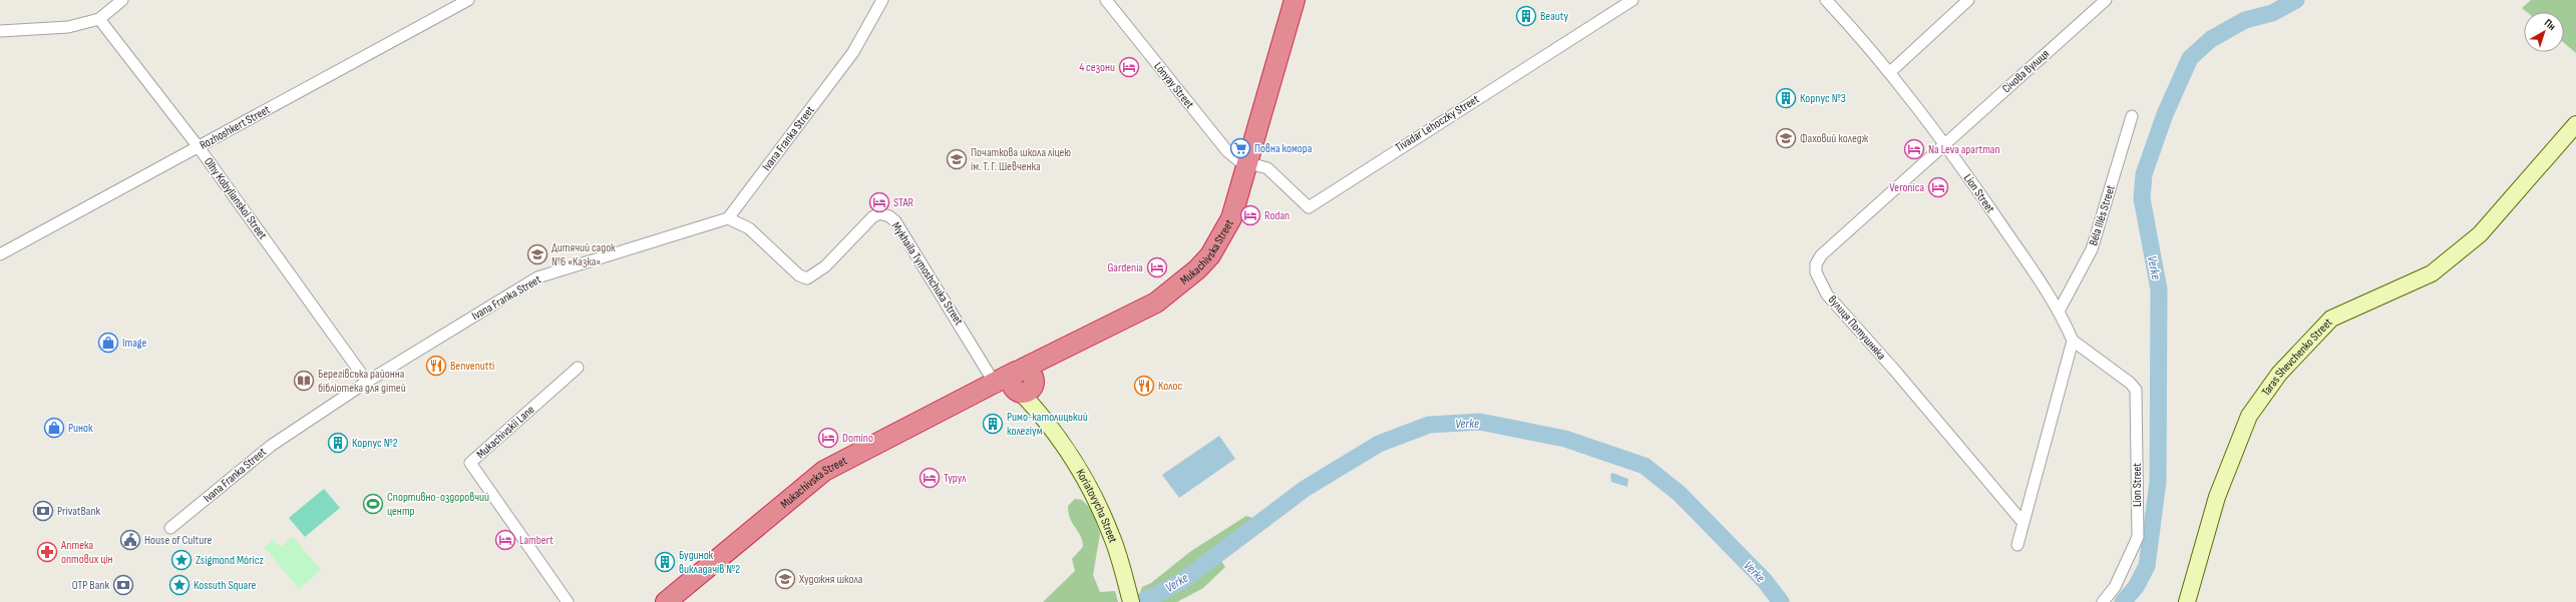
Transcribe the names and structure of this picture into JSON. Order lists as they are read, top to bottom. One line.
{"streets":{"highway":["Mukachivska Street"],"street":["Січова вулиця","Lónyay Street","Tivadar Lehoczky Street","Rozhoshkert Street","Ivana Franka Street","Lion Street","Olhy Kobylianskoi Street","Béla Illés Street","Mykhaila Tymoshchuka Street","вулиця Потушняка","Taras Shevchenko Street","Mukachivskii Lane","Koriatovycha Street"]},"crossings":[["Січова вулиця","Lion Street"],["Січова вулиця","вулиця Потушняка"],["Lónyay Street","Tivadar Lehoczky Street"],["Lónyay Street","Mukachivska Street"],["Tivadar Lehoczky Street","Mukachivska Street"],["Rozhoshkert Street","Olhy Kobylianskoi Street"],["Ivana Franka Street","Olhy Kobylianskoi Street"],["Ivana Franka Street","Mykhaila Tymoshchuka Street"],["Lion Street","Béla Illés Street"],["Lion Street","вулиця Потушняка"],["Mukachivska Street","Mykhaila Tymoshchuka Street"],["Mukachivska Street","Koriatovycha Street"],["Mykhaila Tymoshchuka Street","Koriatovycha Street"]],"water":["Verke"],"places":{"building":["Beauty","Корпус №3","Римо-католицький колегіум","Корпус №2","Будинок викладачів №2"],"hotel":["4 сезони","Na Leva apartman","Veronica","STAR","Rodan","Gardenia","Domino","Турул","Lambert"],"school or university":["Фаховий коледж","Початкова школа ліцею ім. Т. Г. Шевченка","Дитячий садок №6 «Казка»","Художня школа"],"supermarket":["Повна комора"],"shop":["Image","Ринок"],"restaurant":["Benvenutti","Колос"],"library":["Берегівська районна бібліотека для дітей"],"sports":["Спортивно-оздоровчий центр"],"bank":["PrivatBank","OTP Bank"],"public building":["House of Culture"],"pharmacy":["Аптека оптових цін"],"place":["Zsigmond Móricz","Kossuth Square"]},"north":"top right"}
